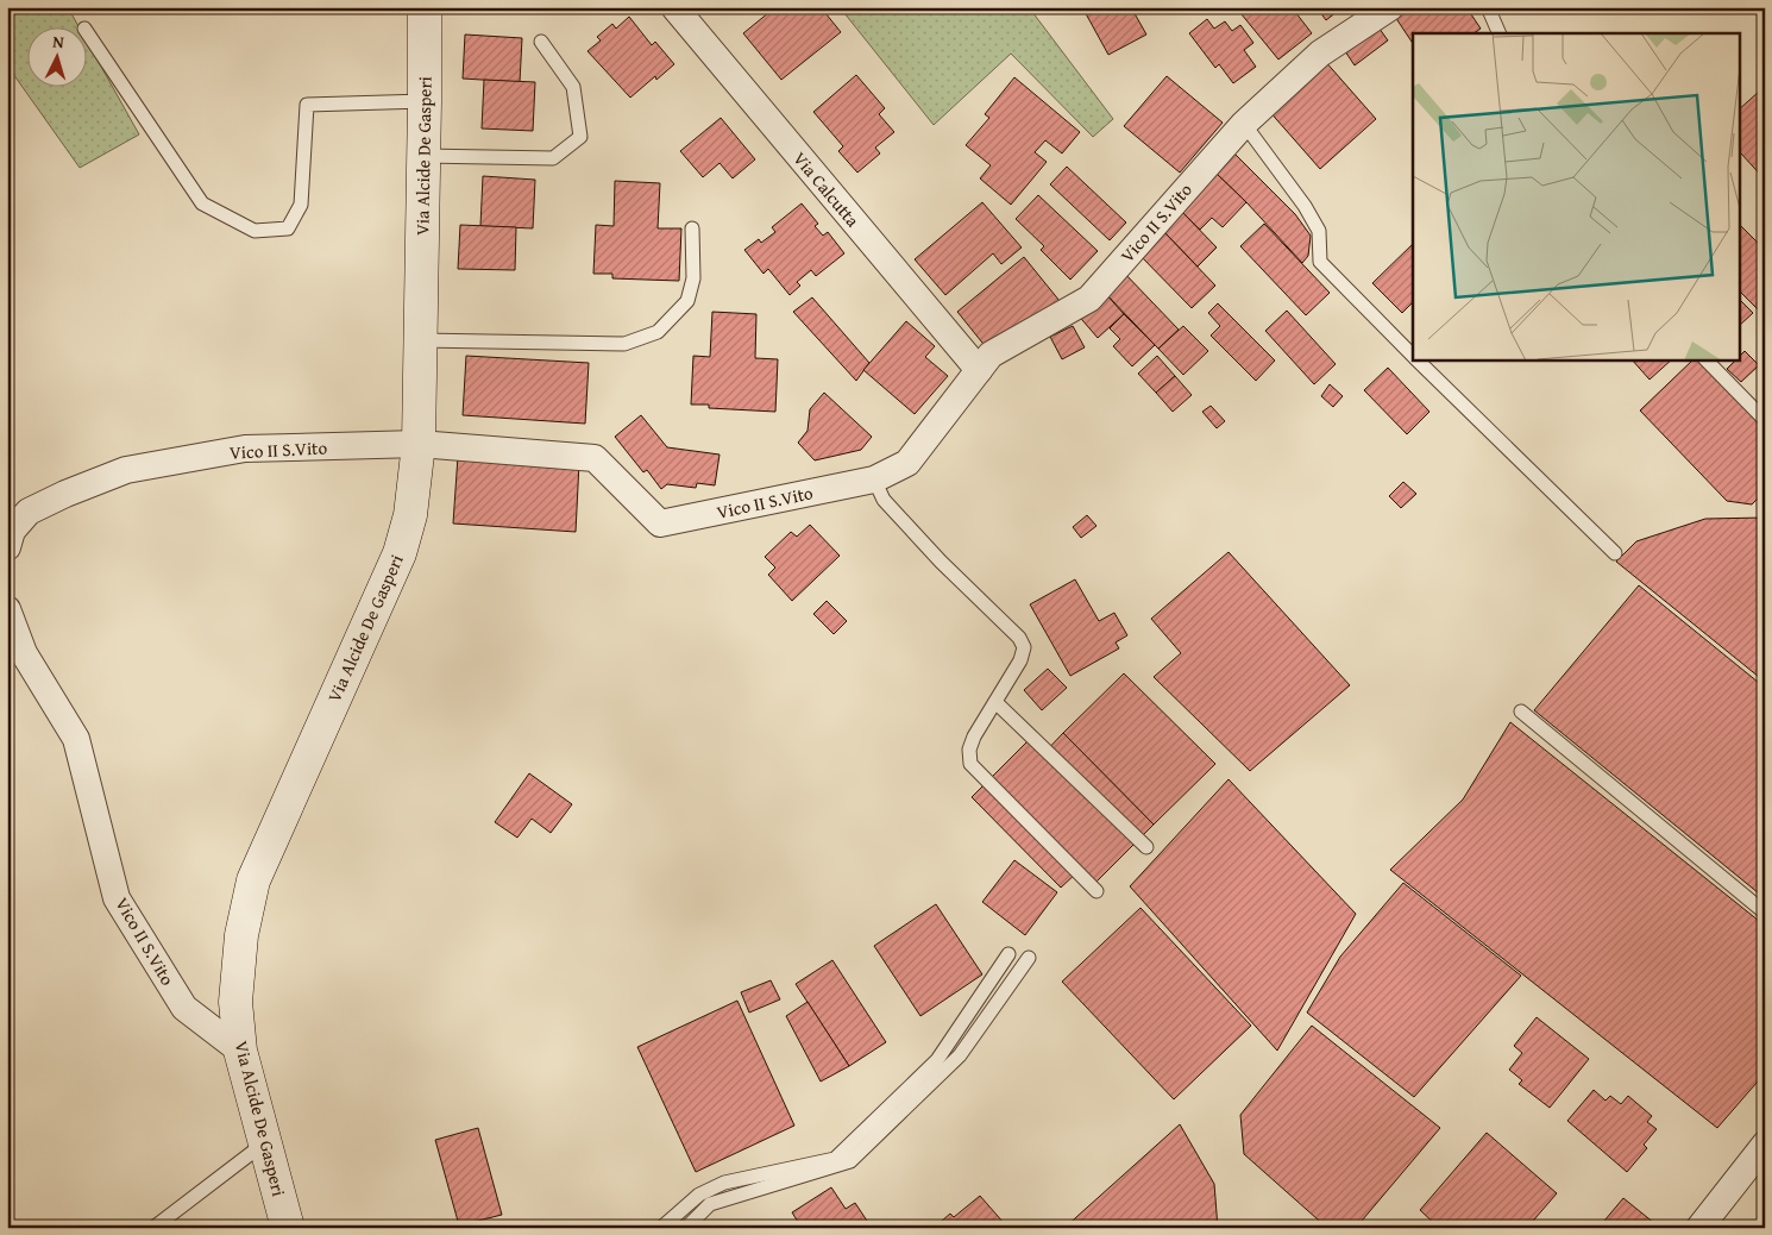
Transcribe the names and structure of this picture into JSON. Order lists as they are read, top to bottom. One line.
{"streets":{"street":["Via Alcide De Gasperi","Via Calcutta","Vico II S.Vito"]},"crossings":[["Via Alcide De Gasperi","Vico II S.Vito"],["Via Calcutta","Vico II S.Vito"]],"north":"top"}
